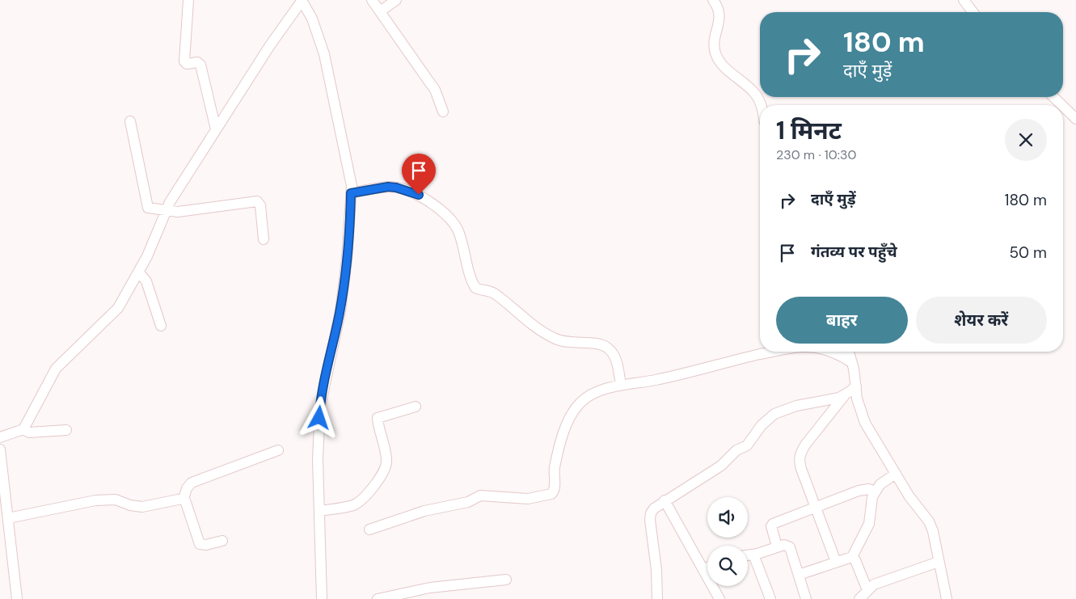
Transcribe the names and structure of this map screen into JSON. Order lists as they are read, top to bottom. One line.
{"page":{"turn":["180 m","दाएँ मुड़ें"],"heading":["1 मिनट","230 m · 10:30"],"list":[{"name":"दाएँ मुड़ें","value":"180 m"},{"name":"गंतव्य पर पहुँचे","value":"50 m"}],"buttons":["बाहर","शेयर करें"]}}
